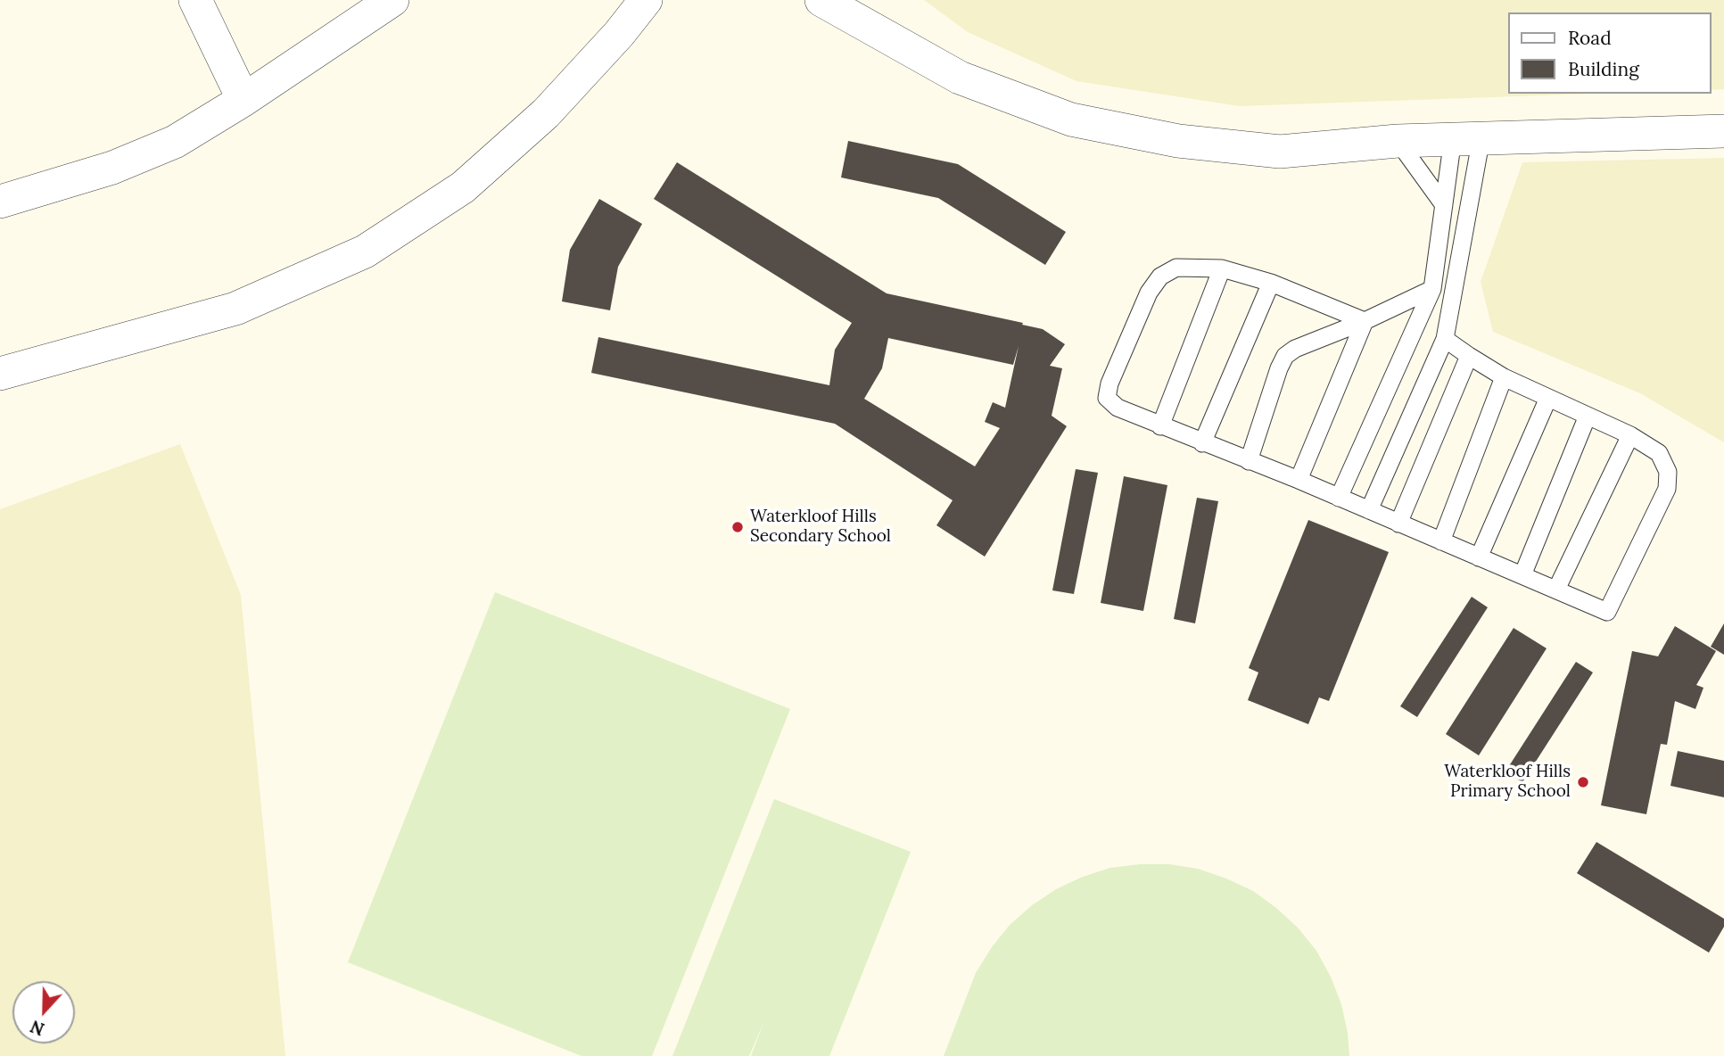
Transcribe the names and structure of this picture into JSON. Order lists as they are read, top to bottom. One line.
{"places":["Waterkloof Hills Secondary School","Waterkloof Hills Primary School"],"legend":["Road","Building"],"north":"bottom"}
